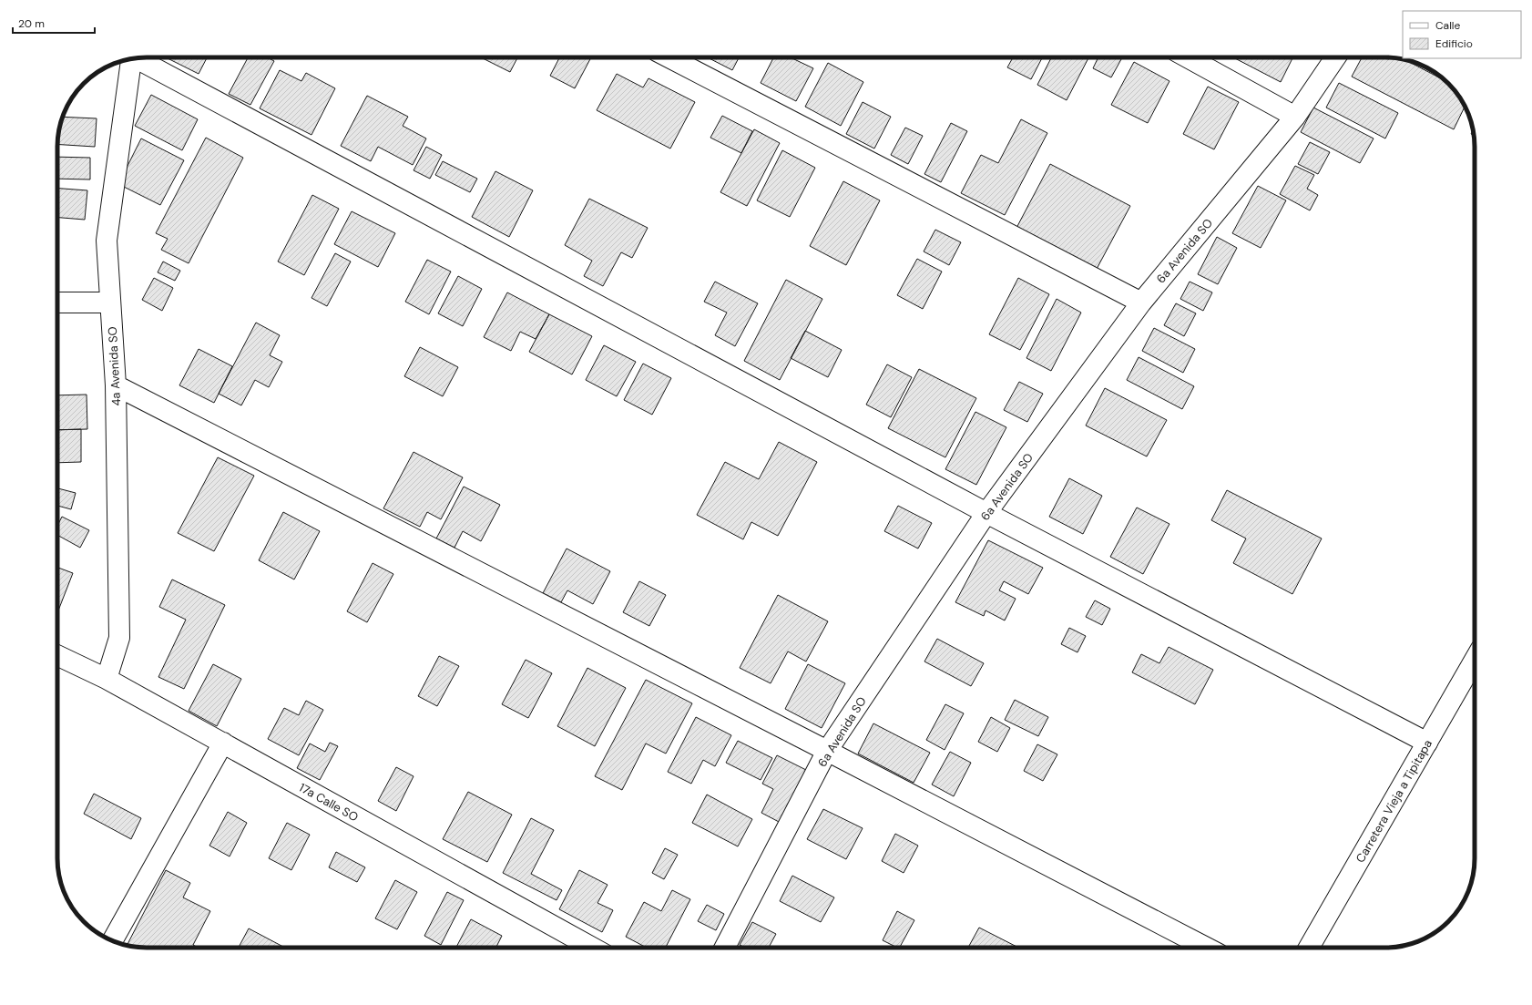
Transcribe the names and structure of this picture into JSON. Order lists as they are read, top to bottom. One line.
{"streets":{"street":["6a Avenida SO","4a Avenida SO","Carretera Vieja a Tipitapa","17a Calle SO"]},"crossings":[["4a Avenida SO","17a Calle SO"]],"legend":["Calle","Edificio"],"scale_bar":"20 m"}
